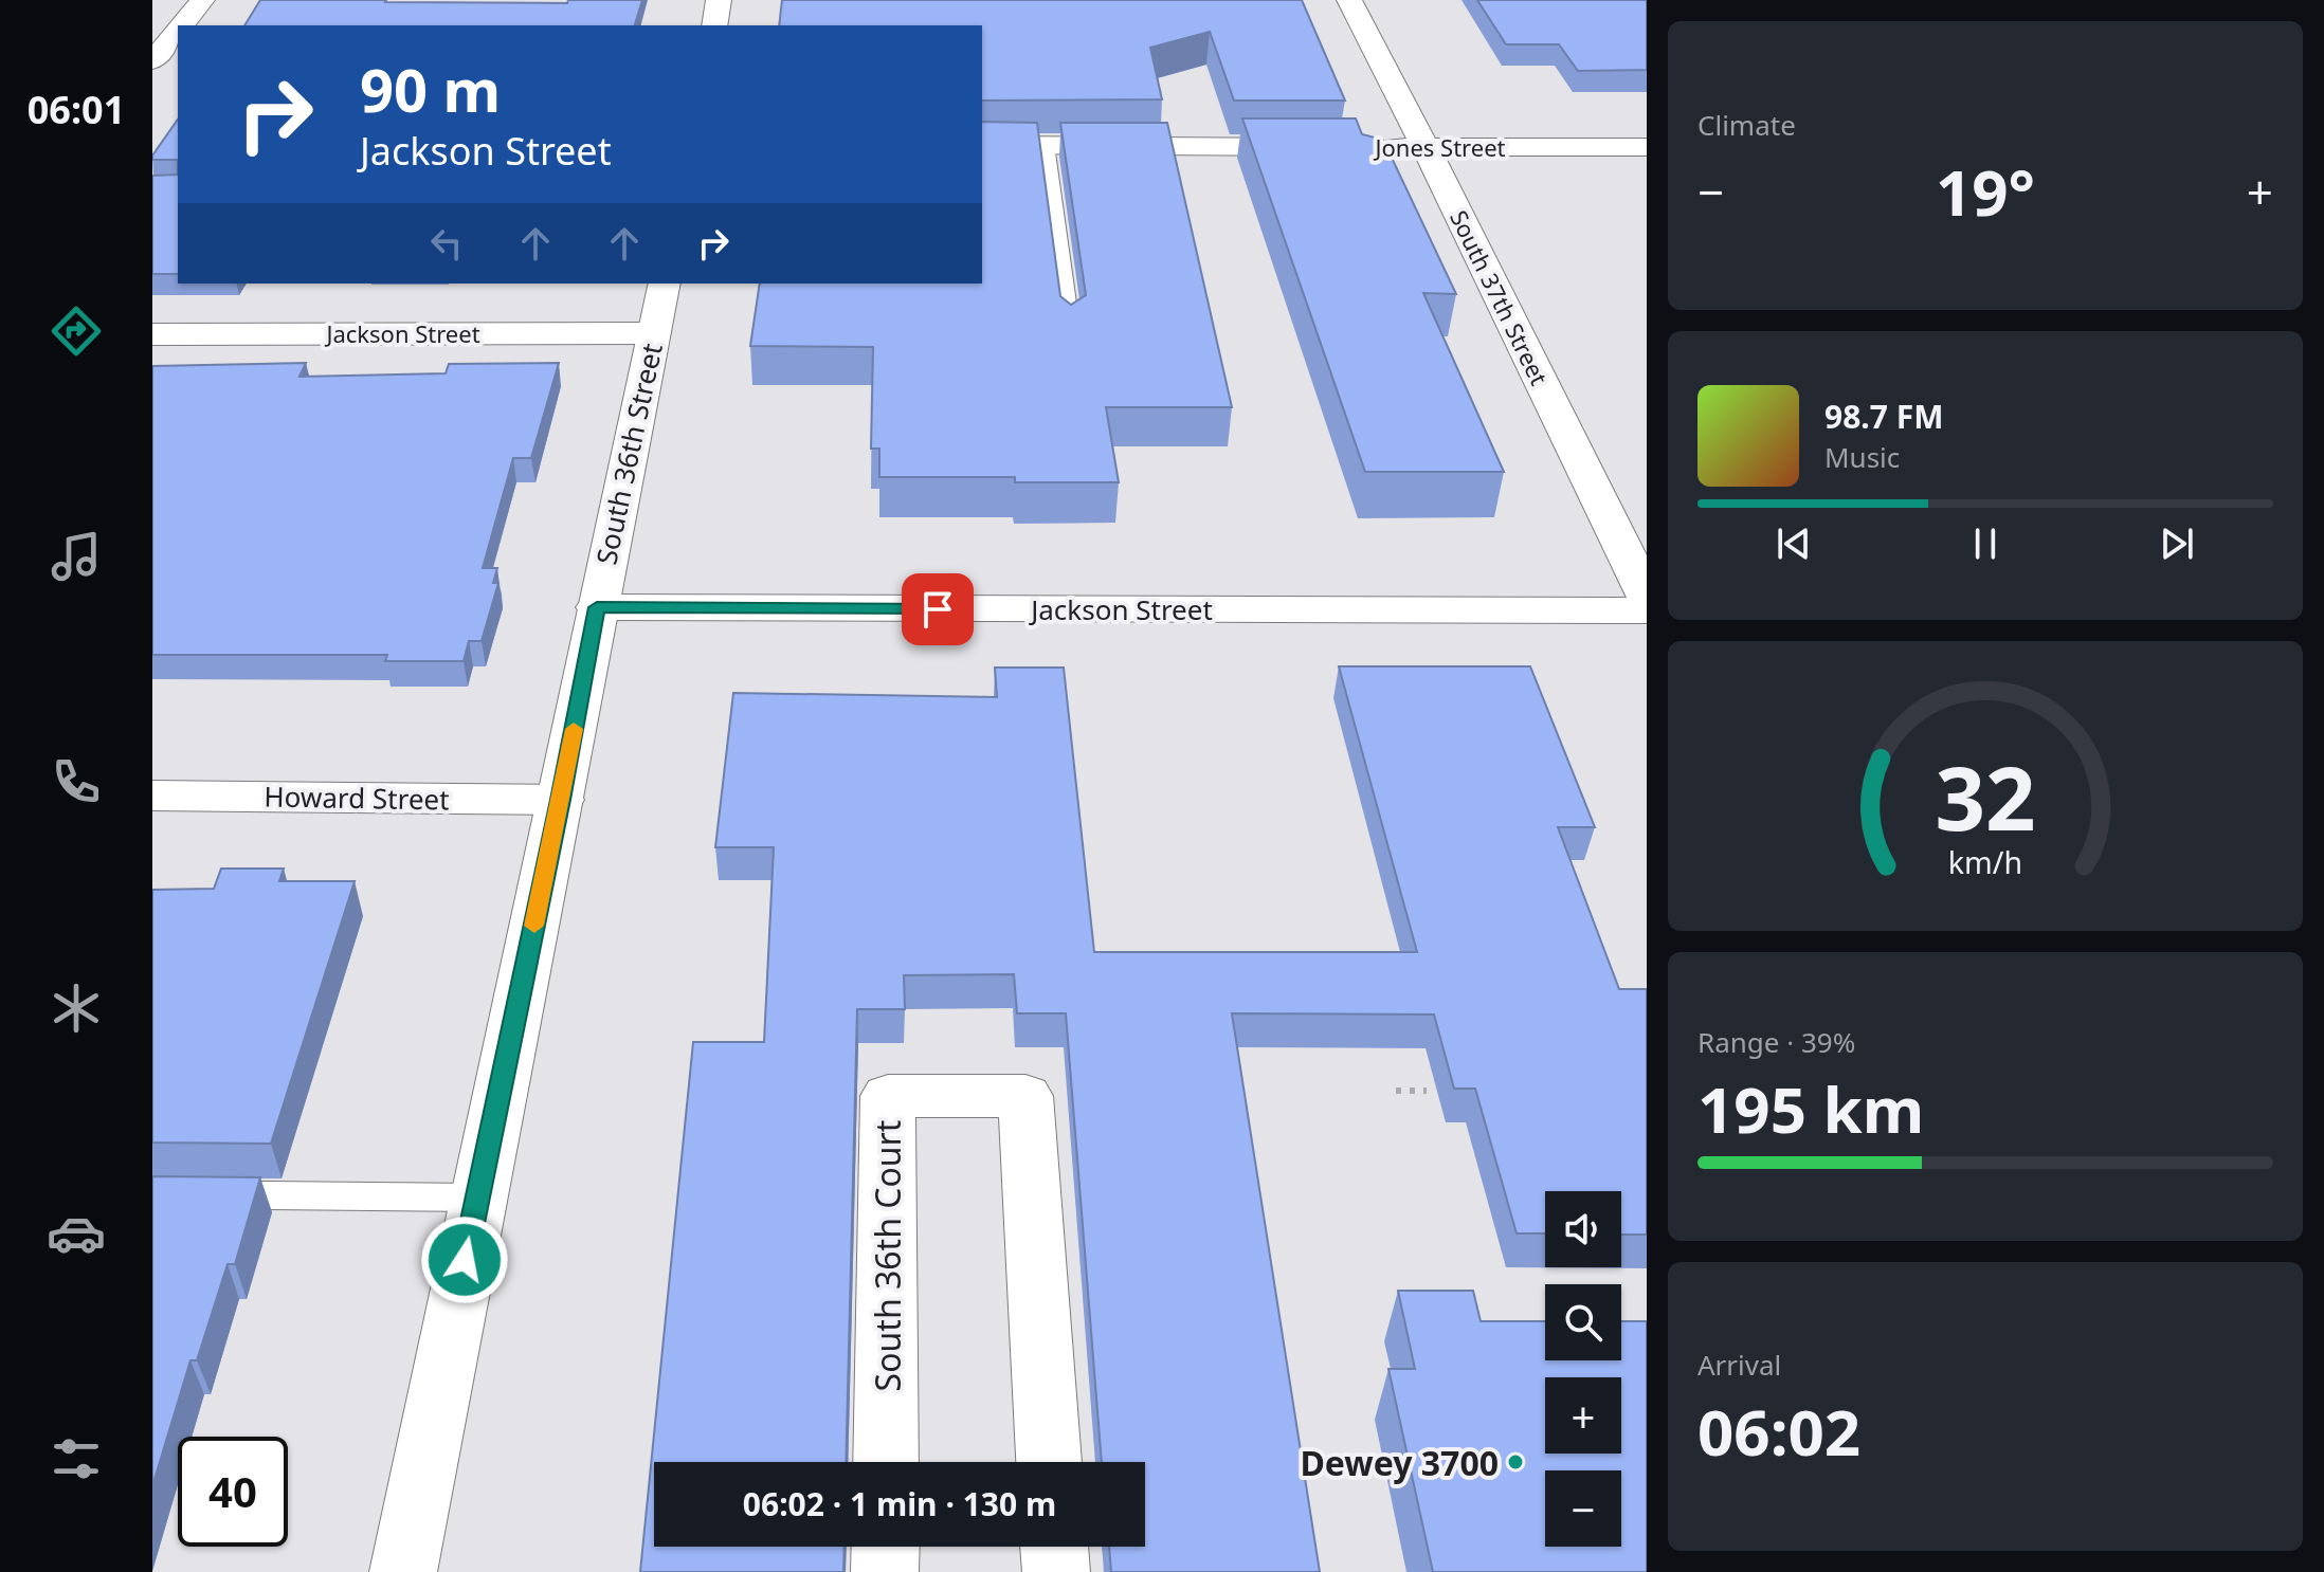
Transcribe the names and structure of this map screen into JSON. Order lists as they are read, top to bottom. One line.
{"streets":{"street":["Jones Street","South 37th Street","Jackson Street","South 36th Street","Howard Street","South 36th Court"]},"crossings":[["Jones Street","South 37th Street"],["Jackson Street","South 36th Street"],["South 36th Street","Howard Street"]],"places":["Dewey 3700"],"page":{"tabs":"06:01","tile":["Climate",["Range · 39%","195 km"],["Arrival","06:02"]],"turn":["90 m","Jackson Street"],"heat":["−","19°","+"],"song":["98.7 FM","Music"],"map_buttons":["+","−"],"limit":"40","trip":"06:02 · 1 min · 130 m","gauge":["32","km/h"]}}
